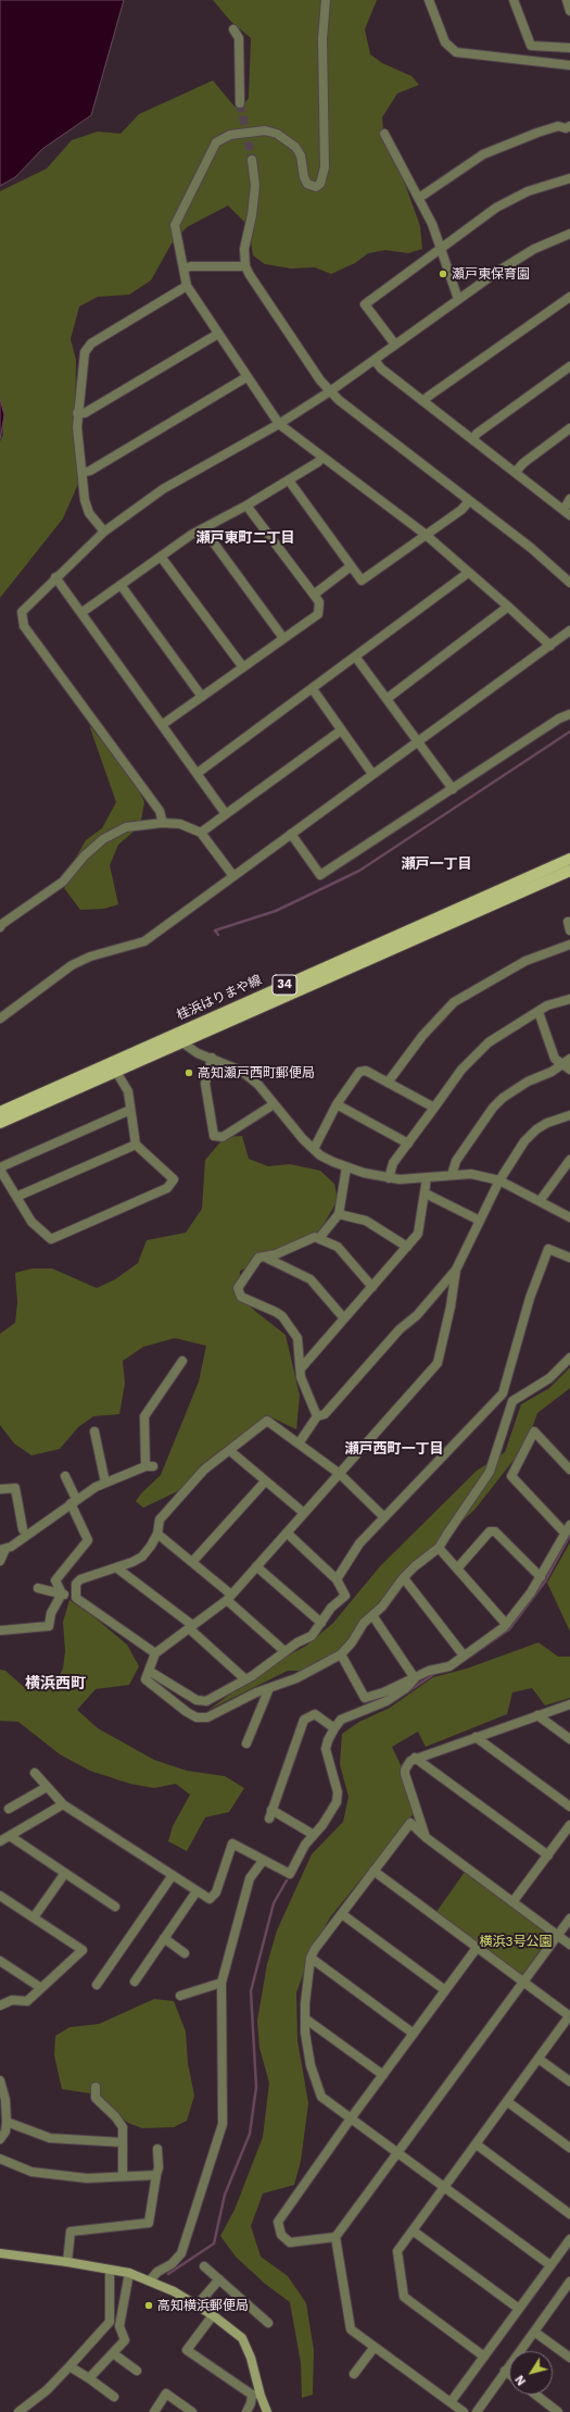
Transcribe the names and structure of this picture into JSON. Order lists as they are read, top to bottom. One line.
{"streets":{"main road":["34","桂浜はりまや線"]},"districts":["瀬戸東町二丁目","瀬戸一丁目","瀬戸西町一丁目","横浜西町"],"parks":["横浜3号公園"],"places":["瀬戸東保育園","高知瀬戸西町郵便局","高知横浜郵便局"],"north":"bottom left"}
